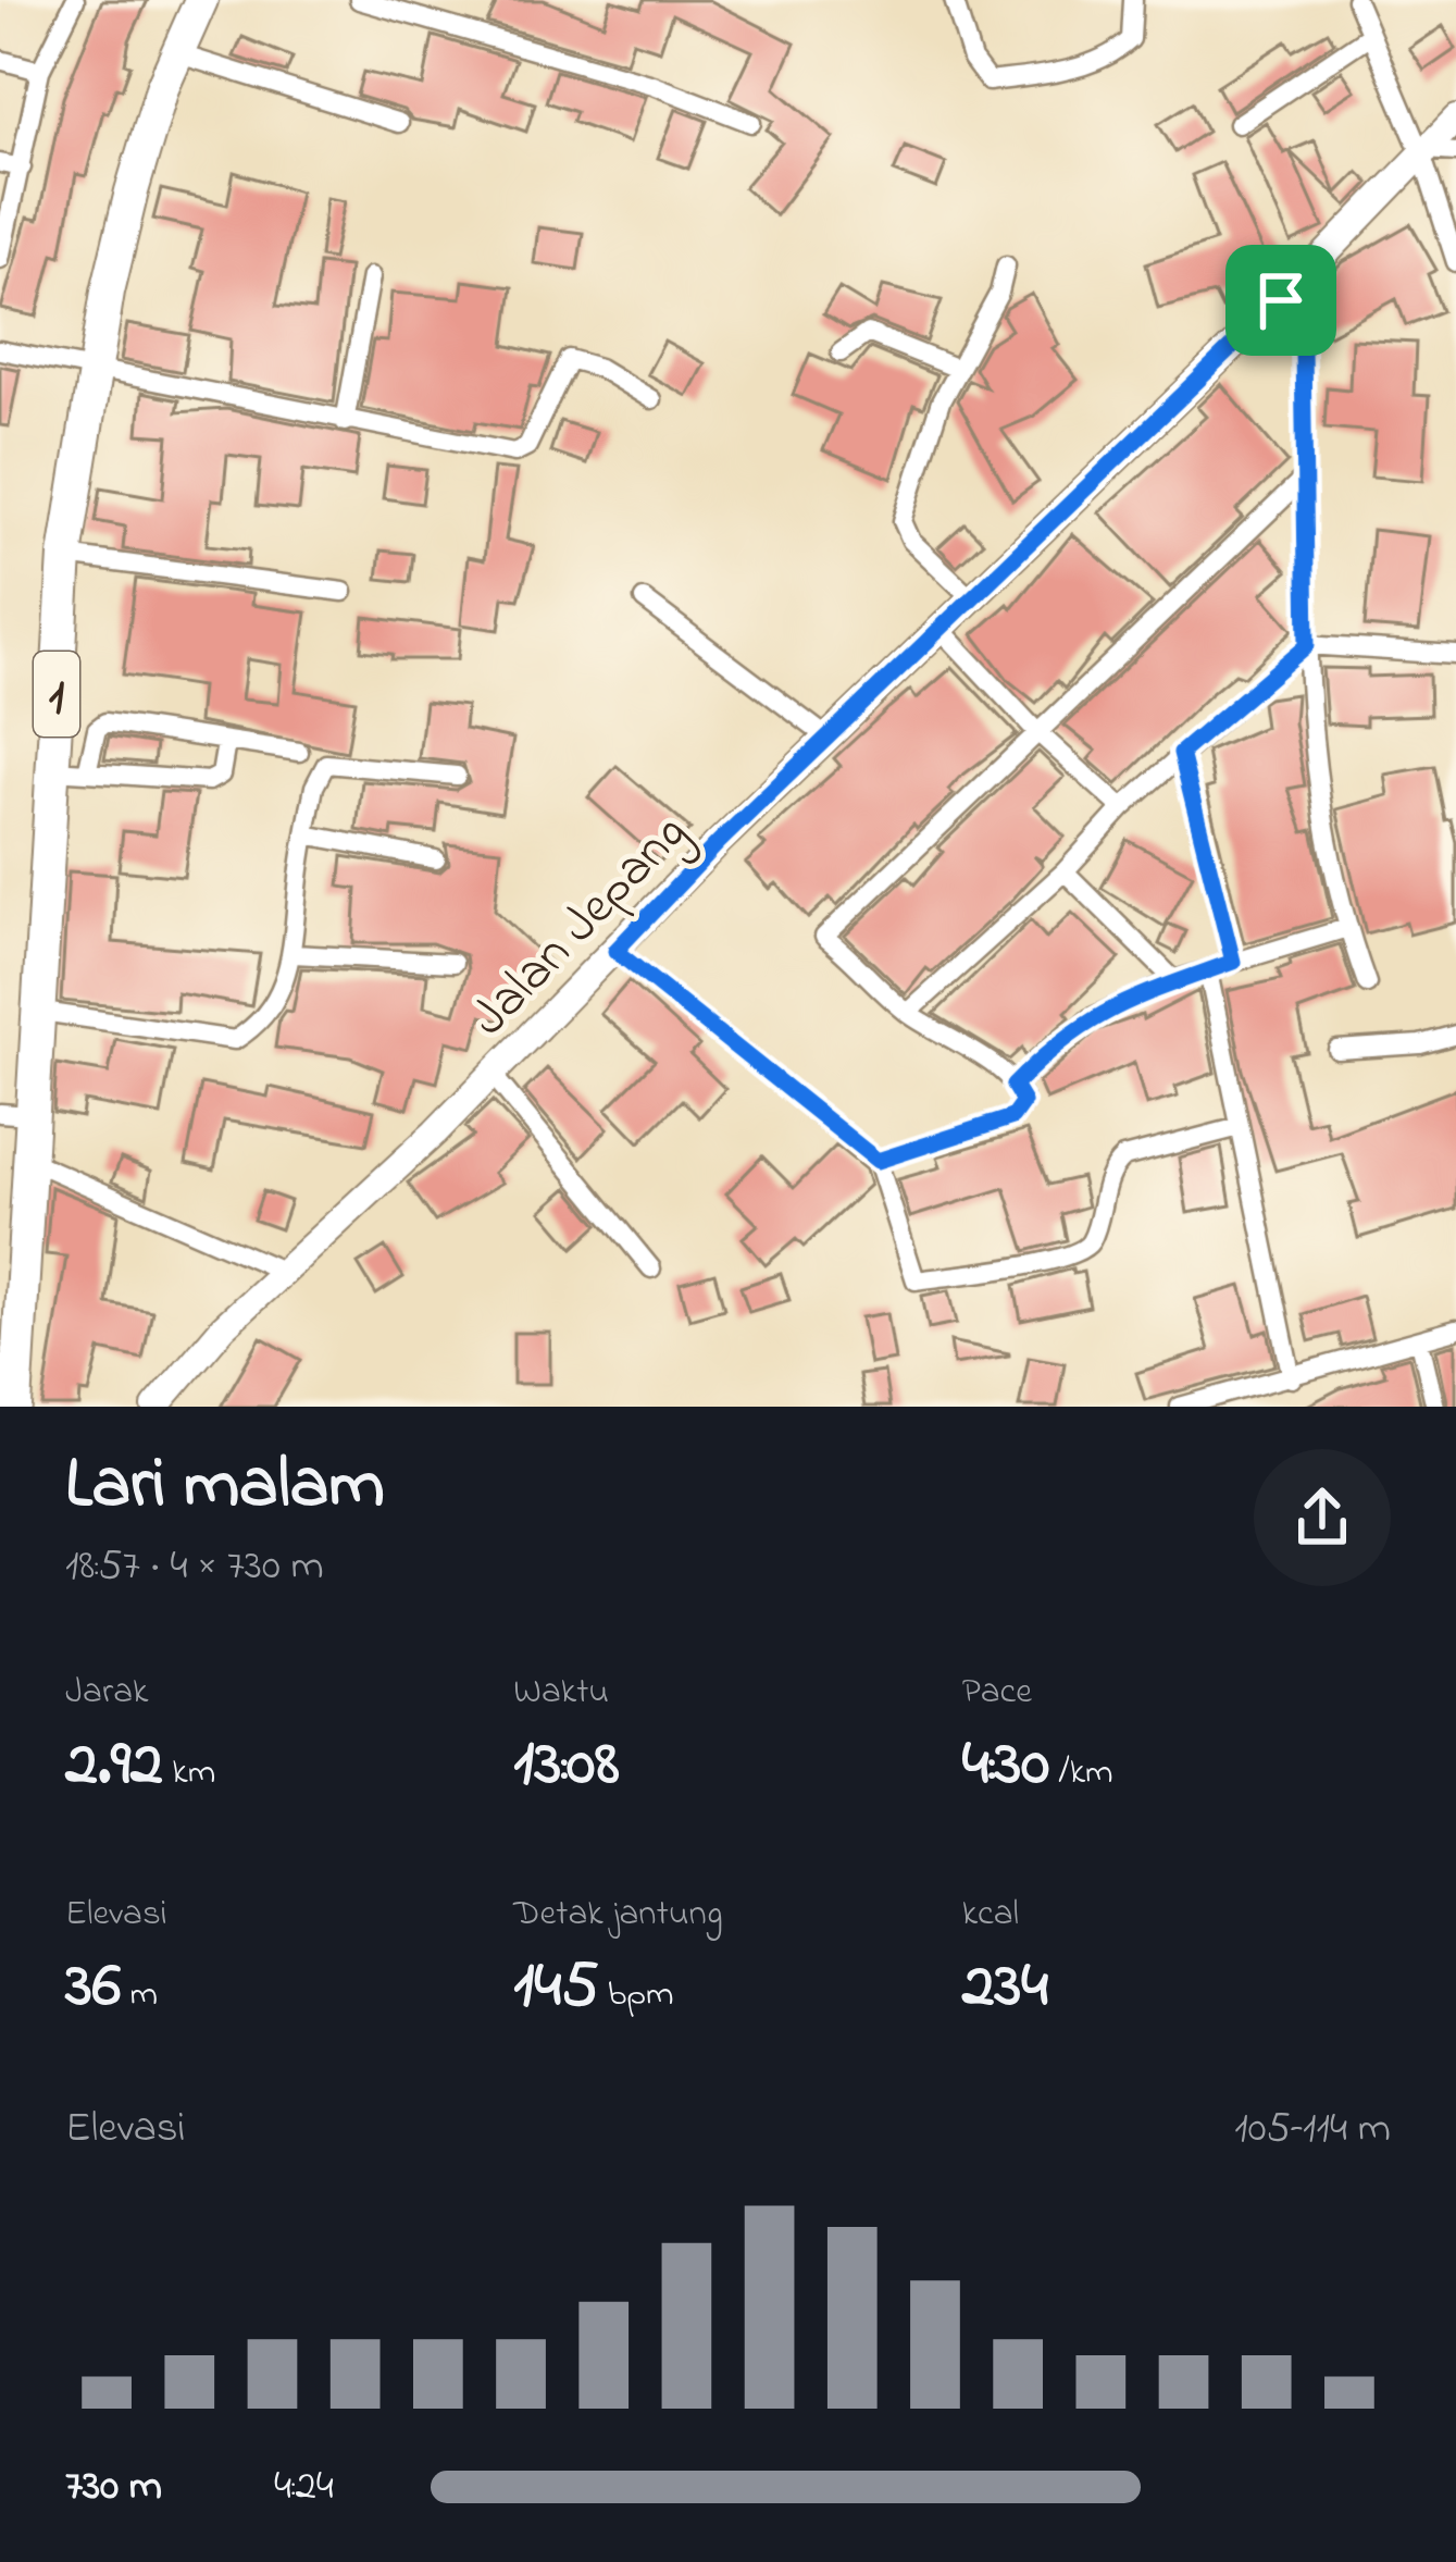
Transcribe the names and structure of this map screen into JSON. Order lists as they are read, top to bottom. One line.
{"streets":{"highway":["1"],"street":["Jalan Jepang"]},"page":{"heading":["Lari malam","18:57 · 4 × 730 m"],"stats":[["Jarak","2.92 km"],["Waktu","13:08"],["Pace","4:30 /km"],["Elevasi","36 m"],["Detak jantung","145 bpm"],["kcal","234"]],"chart":["Elevasi","105–114 m"],"list":[{"name":"730 m","note":"4:24"}]}}
